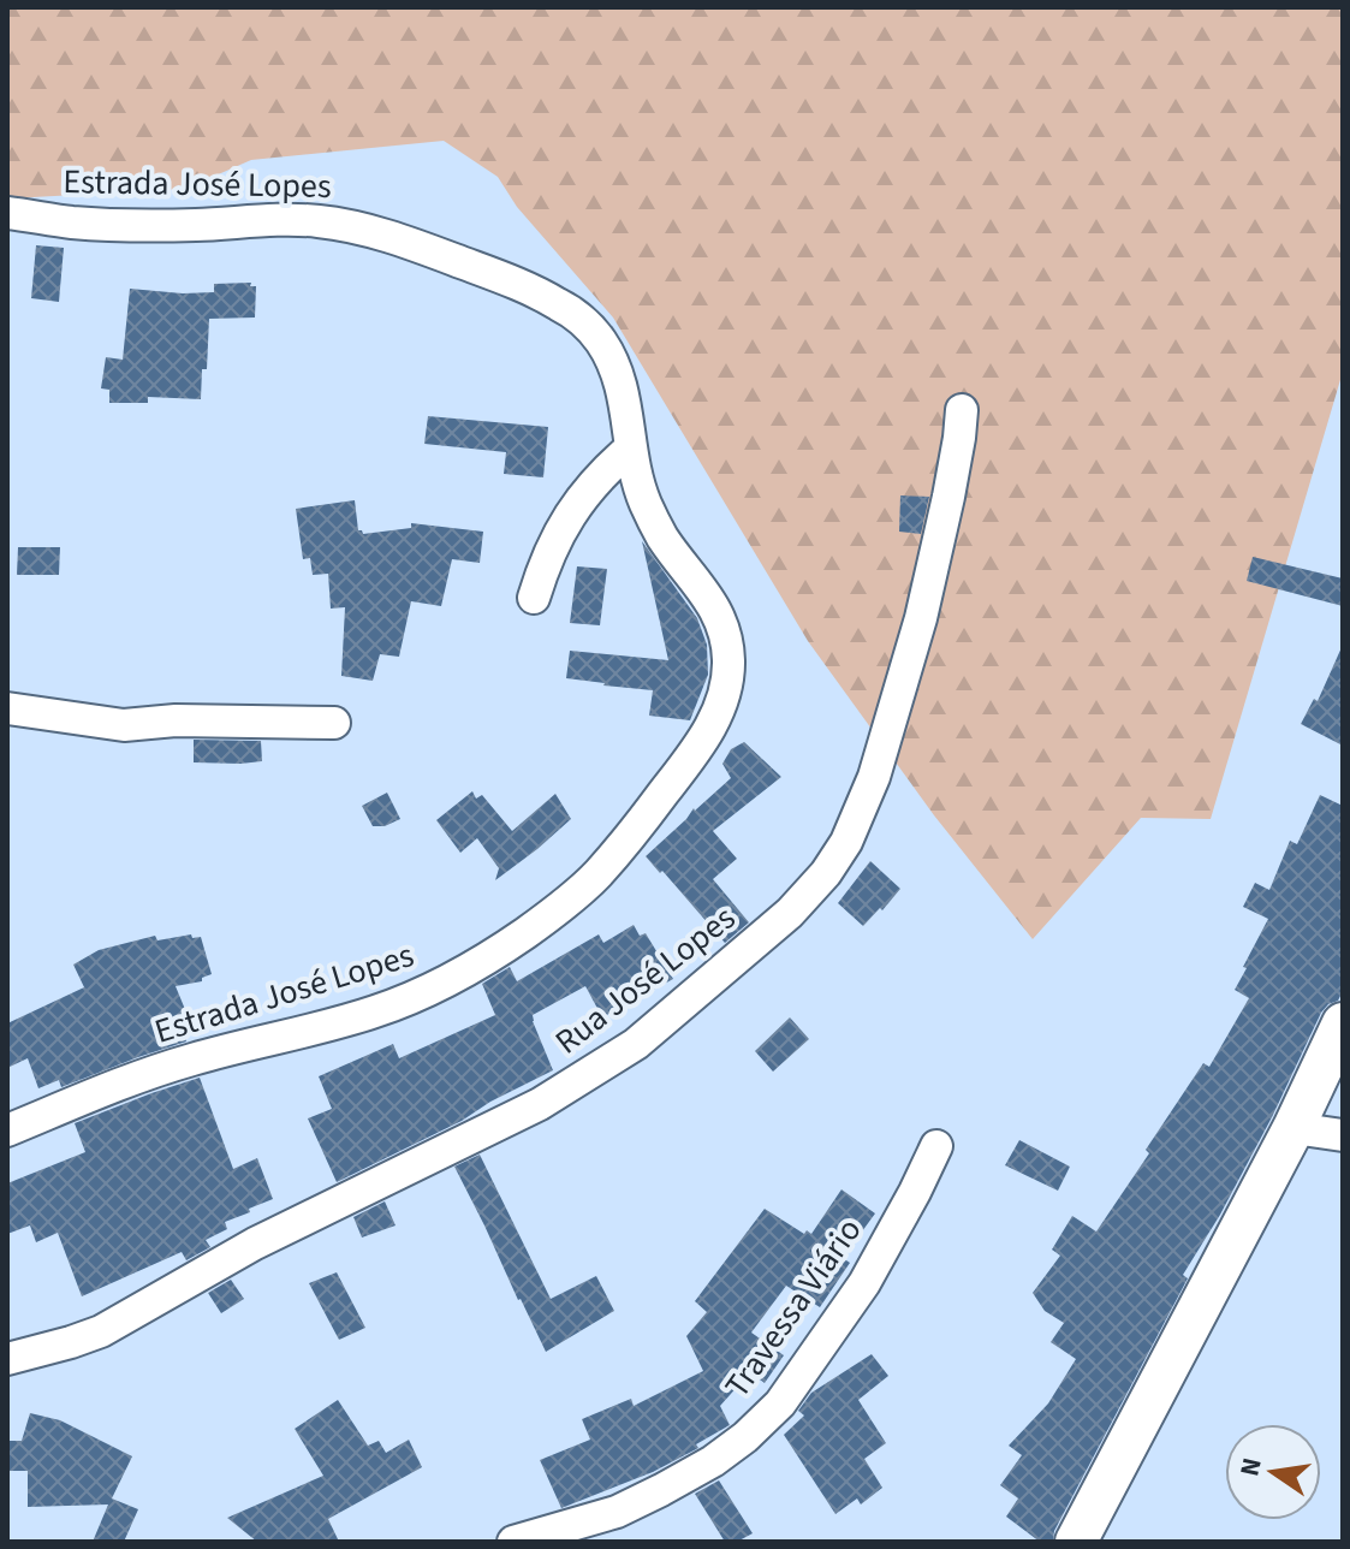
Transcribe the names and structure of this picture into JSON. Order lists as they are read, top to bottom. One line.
{"streets":{"street":["Estrada José Lopes","Rua José Lopes","Travessa Viário"]},"north":"left"}
